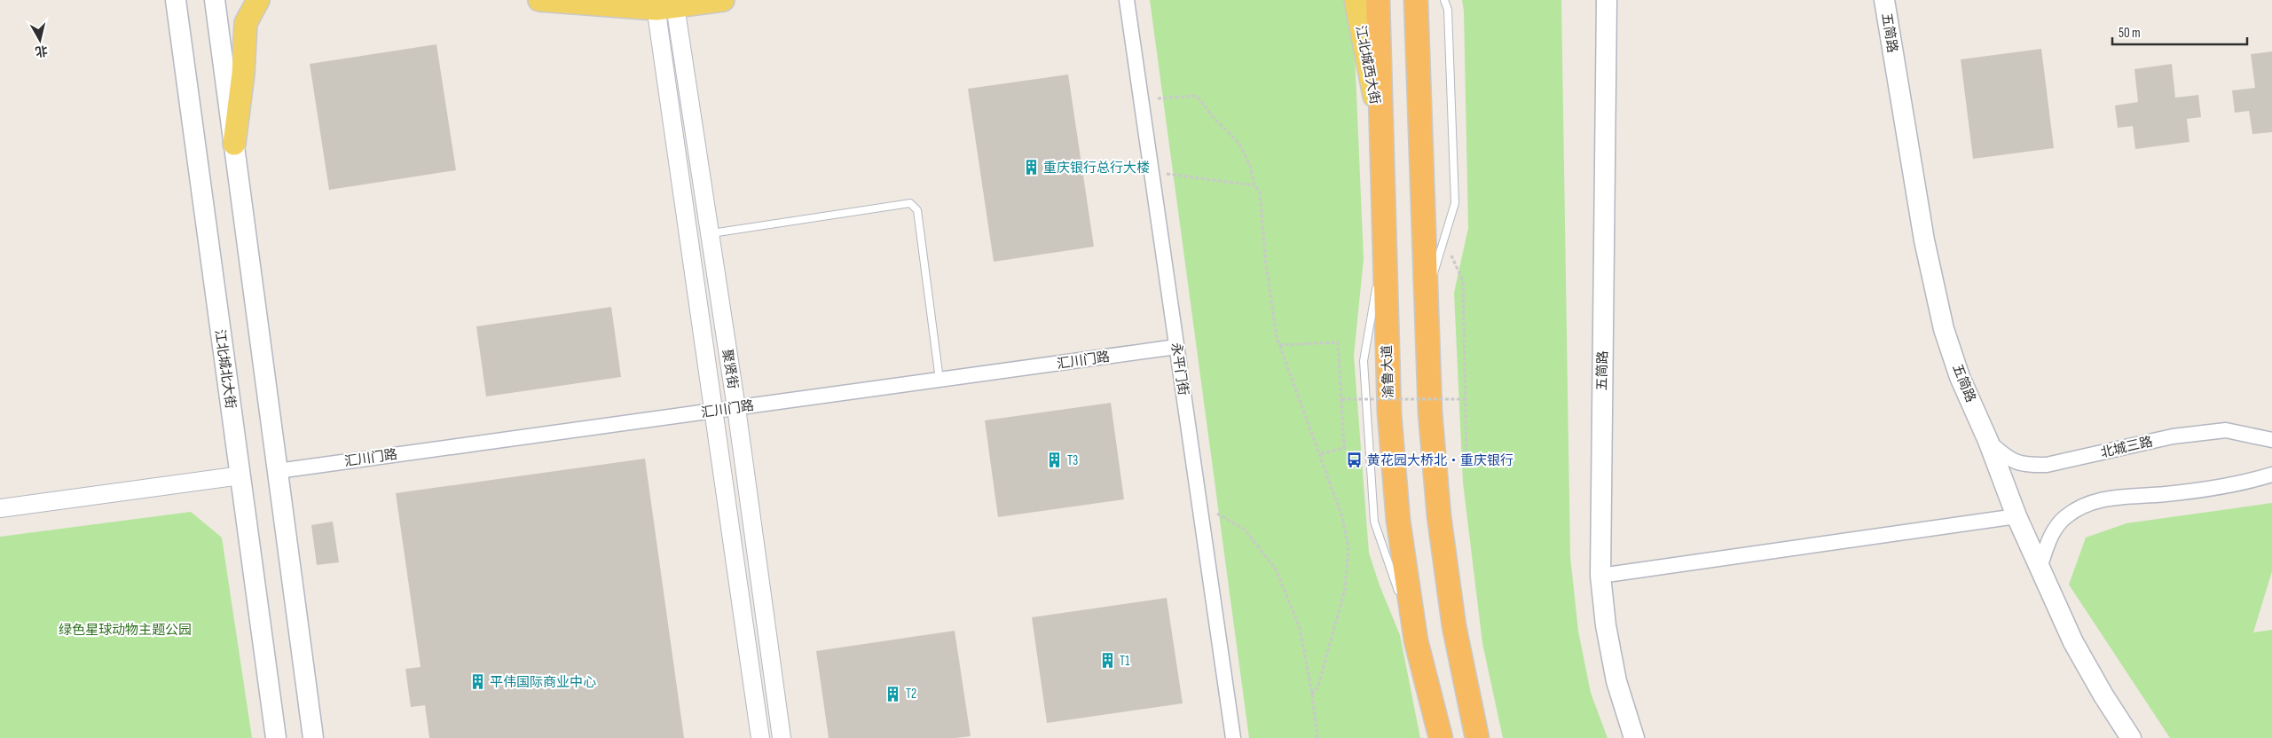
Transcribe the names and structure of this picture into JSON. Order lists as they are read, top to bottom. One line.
{"streets":{"highway":["渝鲁大道"],"main road":["五简路","江北城西大街","江北城北大街"],"street":["汇川门路","聚贤街","永平门街","北城三路"]},"crossings":[["五简路","北城三路"],["江北城西大街","渝鲁大道"],["汇川门路","聚贤街"],["汇川门路","永平门街"]],"parks":["绿色星球动物主题公园"],"places":{"building":["重庆银行总行大楼","T3","T1","平伟国际商业中心","T2"],"bus stop":["黄花园大桥北‧重庆银行"]},"scale_bar":"50 m","north":"bottom"}
